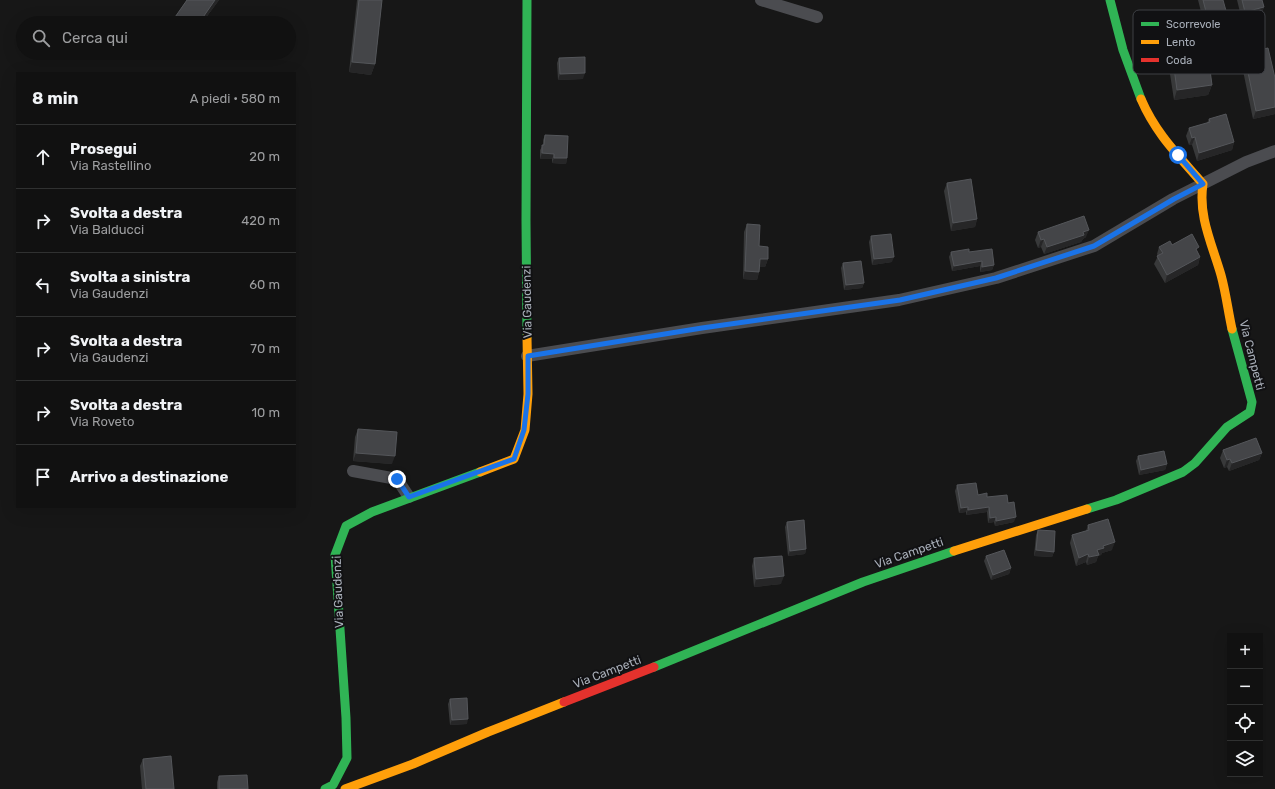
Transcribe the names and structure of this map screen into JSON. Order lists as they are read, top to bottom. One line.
{"streets":{"street":["Via Gaudenzi","Via Campetti"]},"legend":["Scorrevole","Lento","Coda"],"page":{"search":"Cerca qui","heading":["8 min","A piedi · 580 m"],"list":[["Prosegui","Via Rastellino","20 m"],["Svolta a destra","Via Balducci","420 m"],["Svolta a sinistra","Via Gaudenzi","60 m"],["Svolta a destra","Via Gaudenzi","70 m"],["Svolta a destra","Via Roveto","10 m"],"Arrivo a destinazione"],"map_buttons":["+","−"]}}
